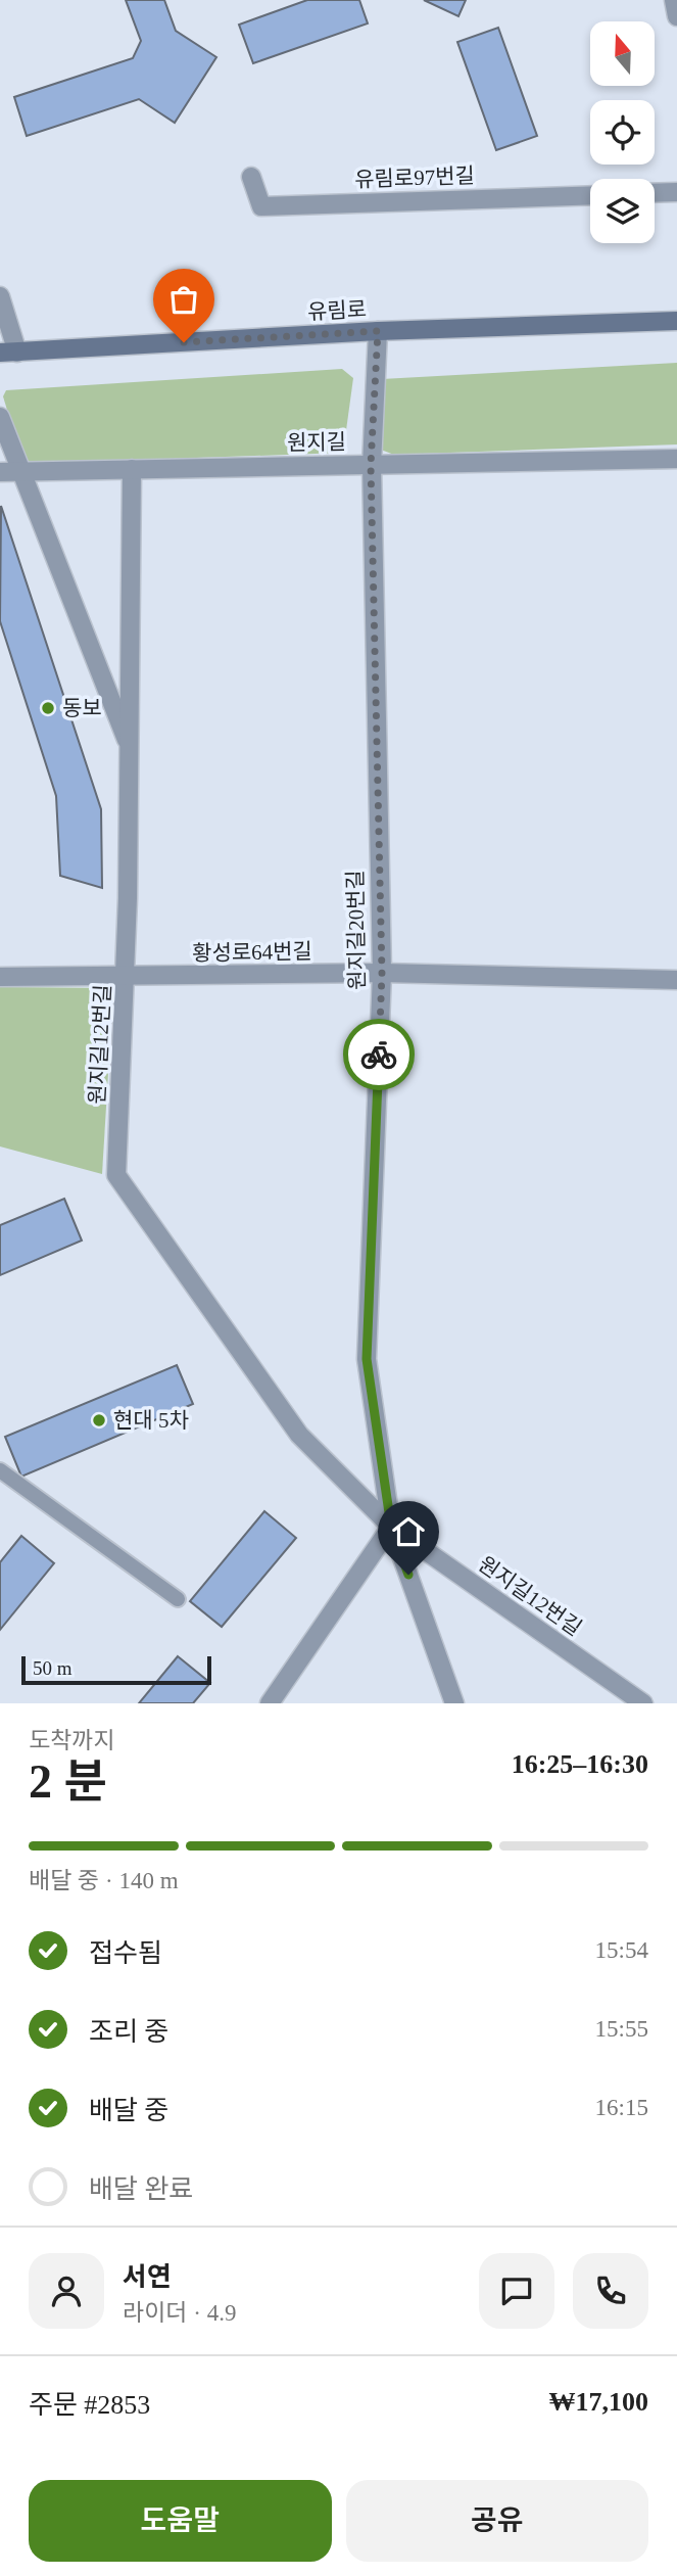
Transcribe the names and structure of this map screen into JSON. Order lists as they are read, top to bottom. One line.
{"streets":{"street":["유림로97번길","유림로","원지길","원지길20번길","황성로64번길","원지길12번길"]},"crossings":[["유림로","원지길20번길"],["원지길","원지길20번길"],["원지길","원지길12번길"],["원지길20번길","황성로64번길"],["원지길20번길","원지길12번길"],["황성로64번길","원지길12번길"]],"places":["동보","현대 5차"],"scale_bar":"50 m","north":"top","page":{"scale":"50 m","heading":["2 분","도착까지","16:25–16:30"],"panel":["서연","라이더 · 4.9","주문 #2853","₩17,100"],"bar":"배달 중 · 140 m","list":[["접수됨","15:54"],["조리 중","15:55"],["배달 중","16:15"],"배달 완료"],"buttons":["도움말","공유"]}}
